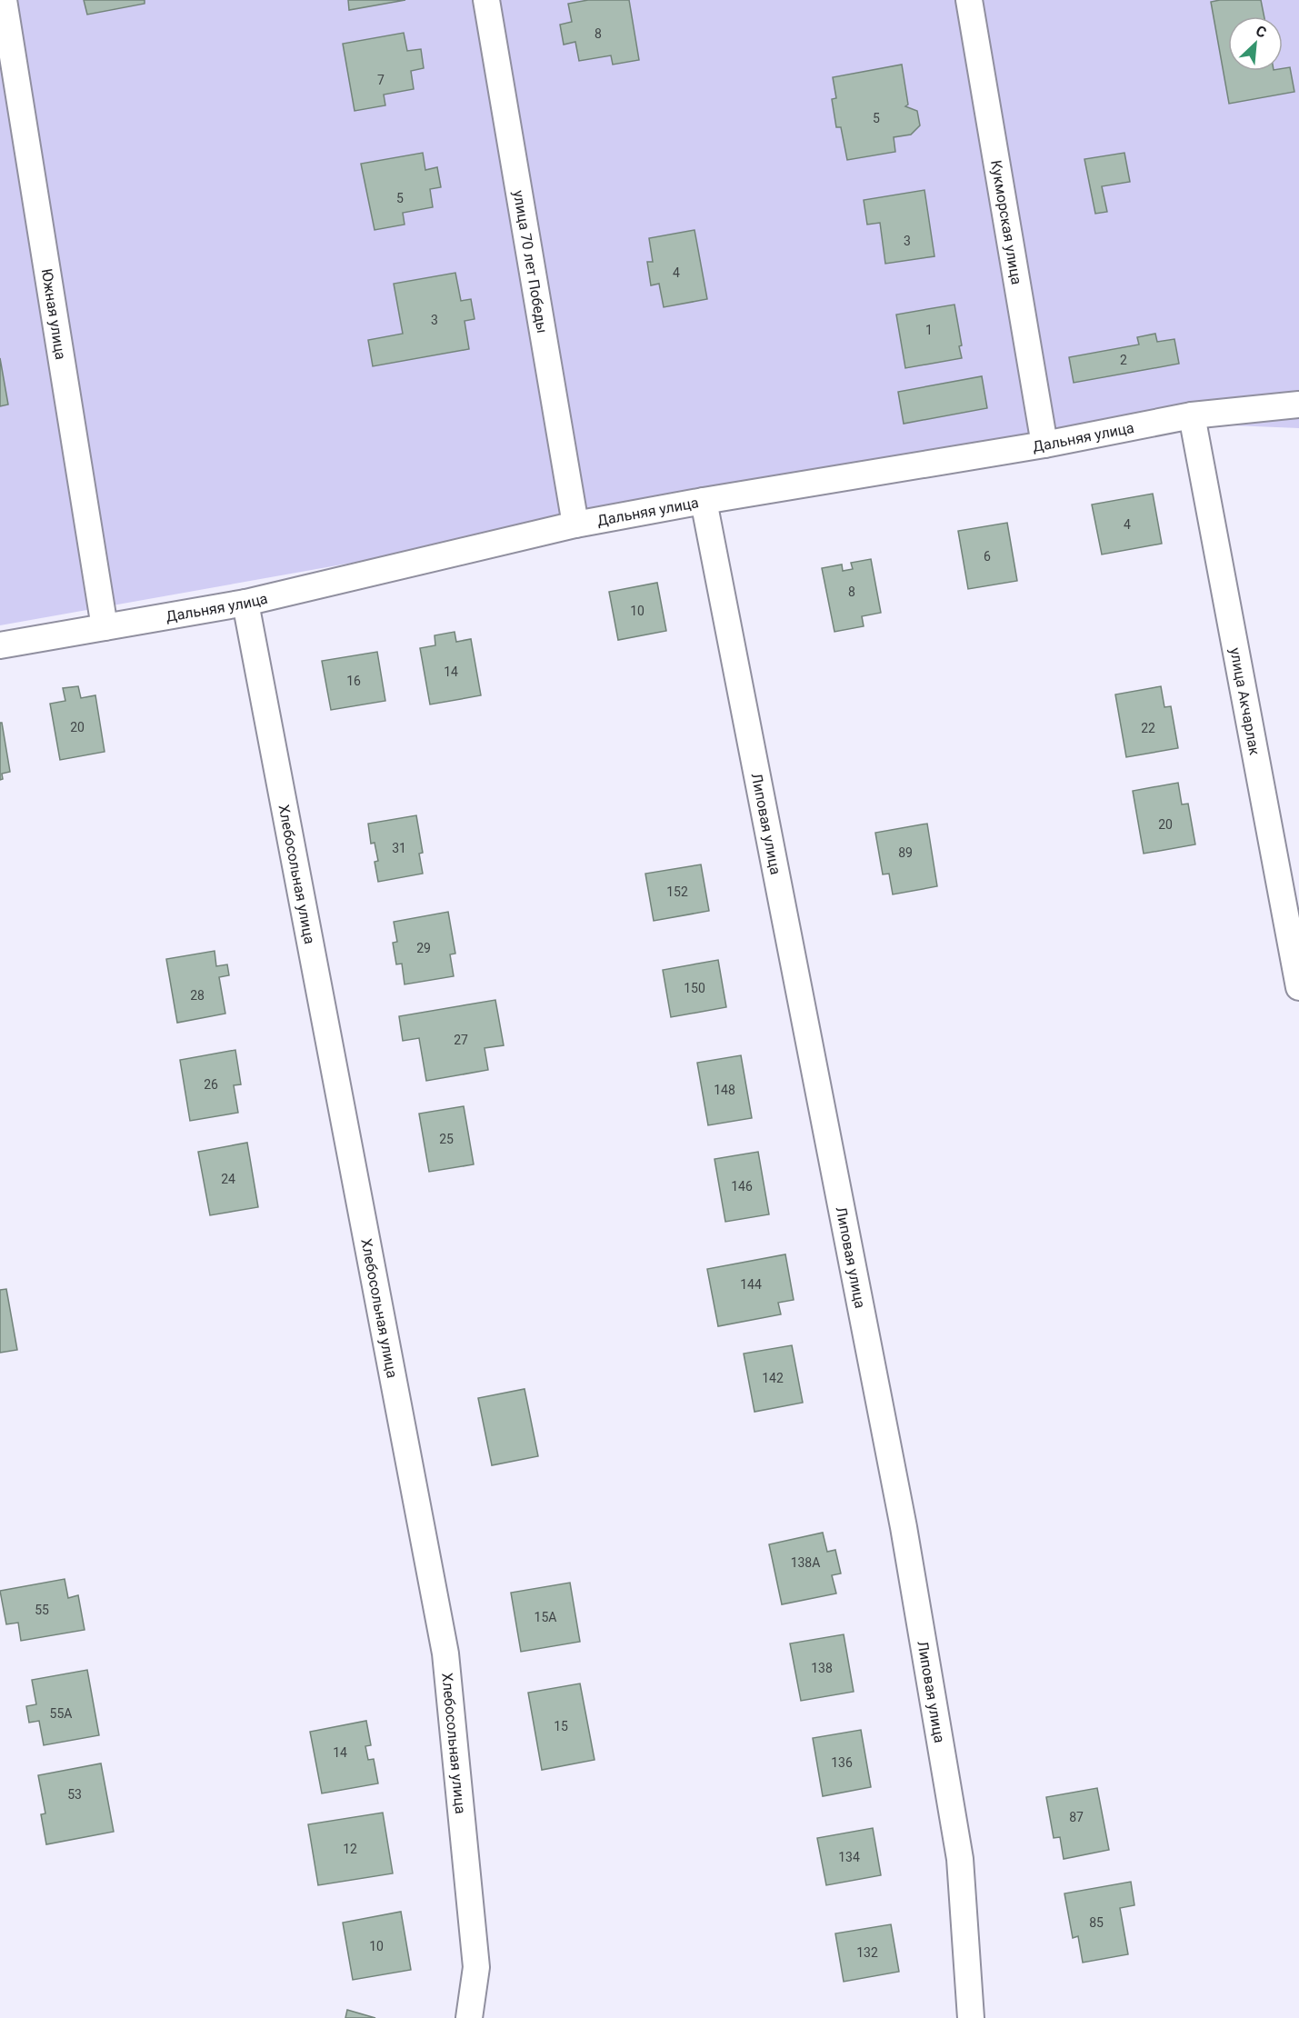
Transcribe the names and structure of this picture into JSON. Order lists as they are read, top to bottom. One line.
{"streets":{"street":["Кукморская улица","улица 70 лет Победы","Южная улица","Дальняя улица","улица Акчарлак","Липовая улица","Хлебосольная улица"]},"crossings":[["Кукморская улица","Дальняя улица"],["улица 70 лет Победы","Дальняя улица"],["Южная улица","Дальняя улица"],["Дальняя улица","улица Акчарлак"],["Дальняя улица","Липовая улица"],["Дальняя улица","Хлебосольная улица"]],"house_numbers":["8","7","5","5","3","4","3","1","2","4","6","8","10","14","16","20","22","20","31","89","152","29","150","28","27","26","148","25","24","146","144","142","138А","55","15А","138","55А","15","14","136","53","87","12","134","85","10","132"],"north":"top right"}
